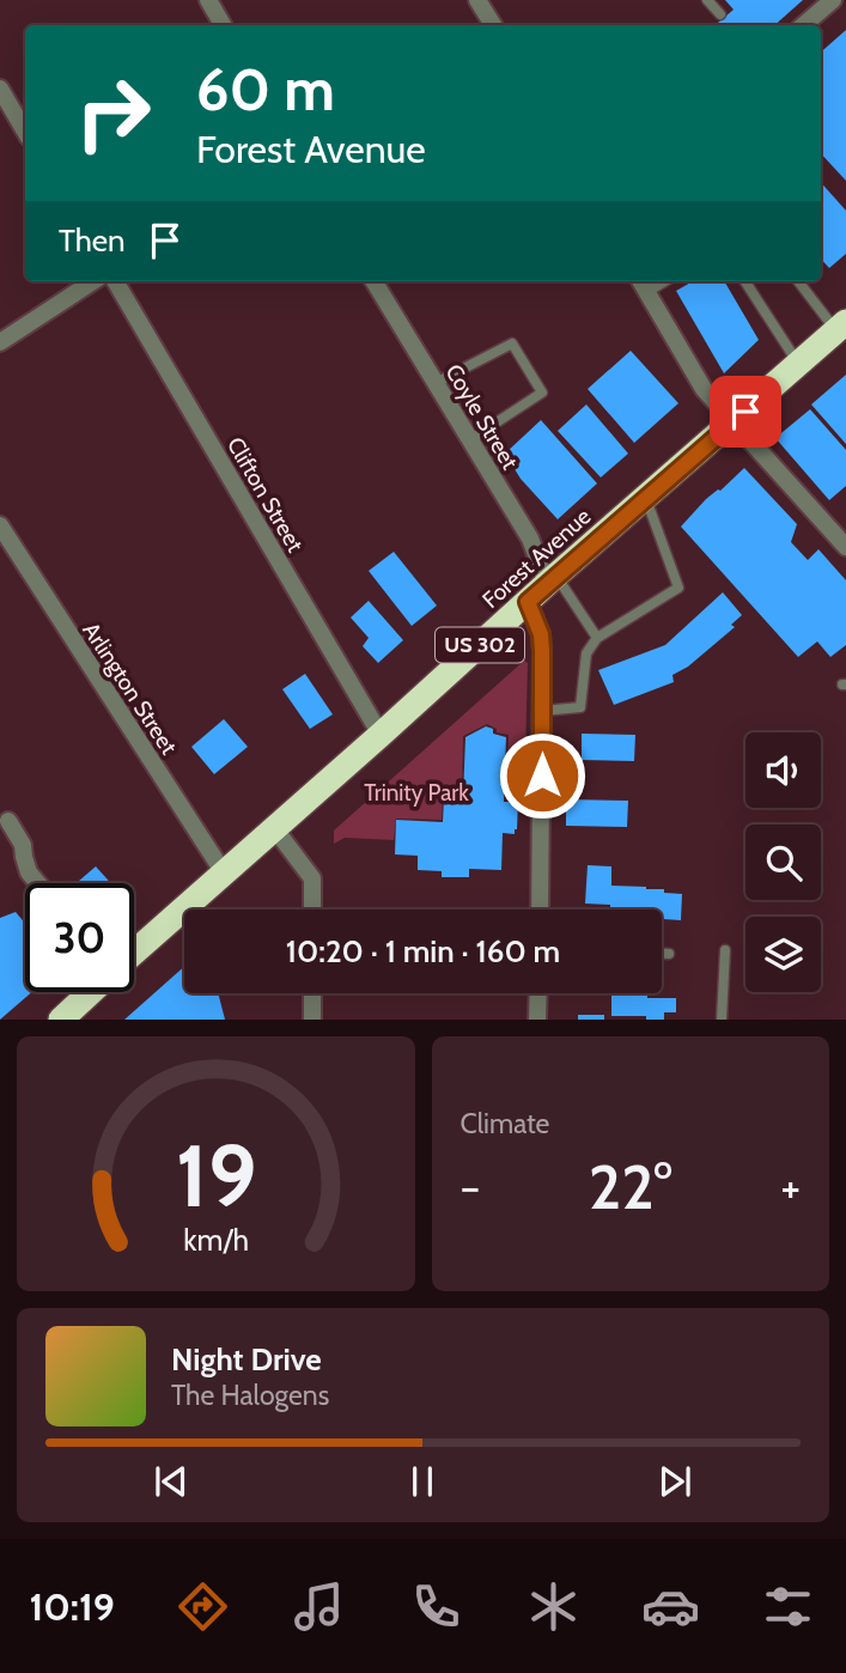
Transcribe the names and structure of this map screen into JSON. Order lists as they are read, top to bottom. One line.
{"streets":{"highway":["Forest Avenue","US 302"],"street":["Coyle Street","Clifton Street","Arlington Street"]},"crossings":[["Coyle Street","Forest Avenue"],["Clifton Street","Forest Avenue"],["Forest Avenue","Arlington Street"]],"parks":["Trinity Park"],"page":{"turn":["60 m","Forest Avenue"],"then":"Then","limit":"30","trip":"10:20 · 1 min · 160 m","tile":"Climate","heat":["−","22°","+"],"song":["Night Drive","The Halogens"],"tabs":"10:19","gauge":["19","km/h"]}}
